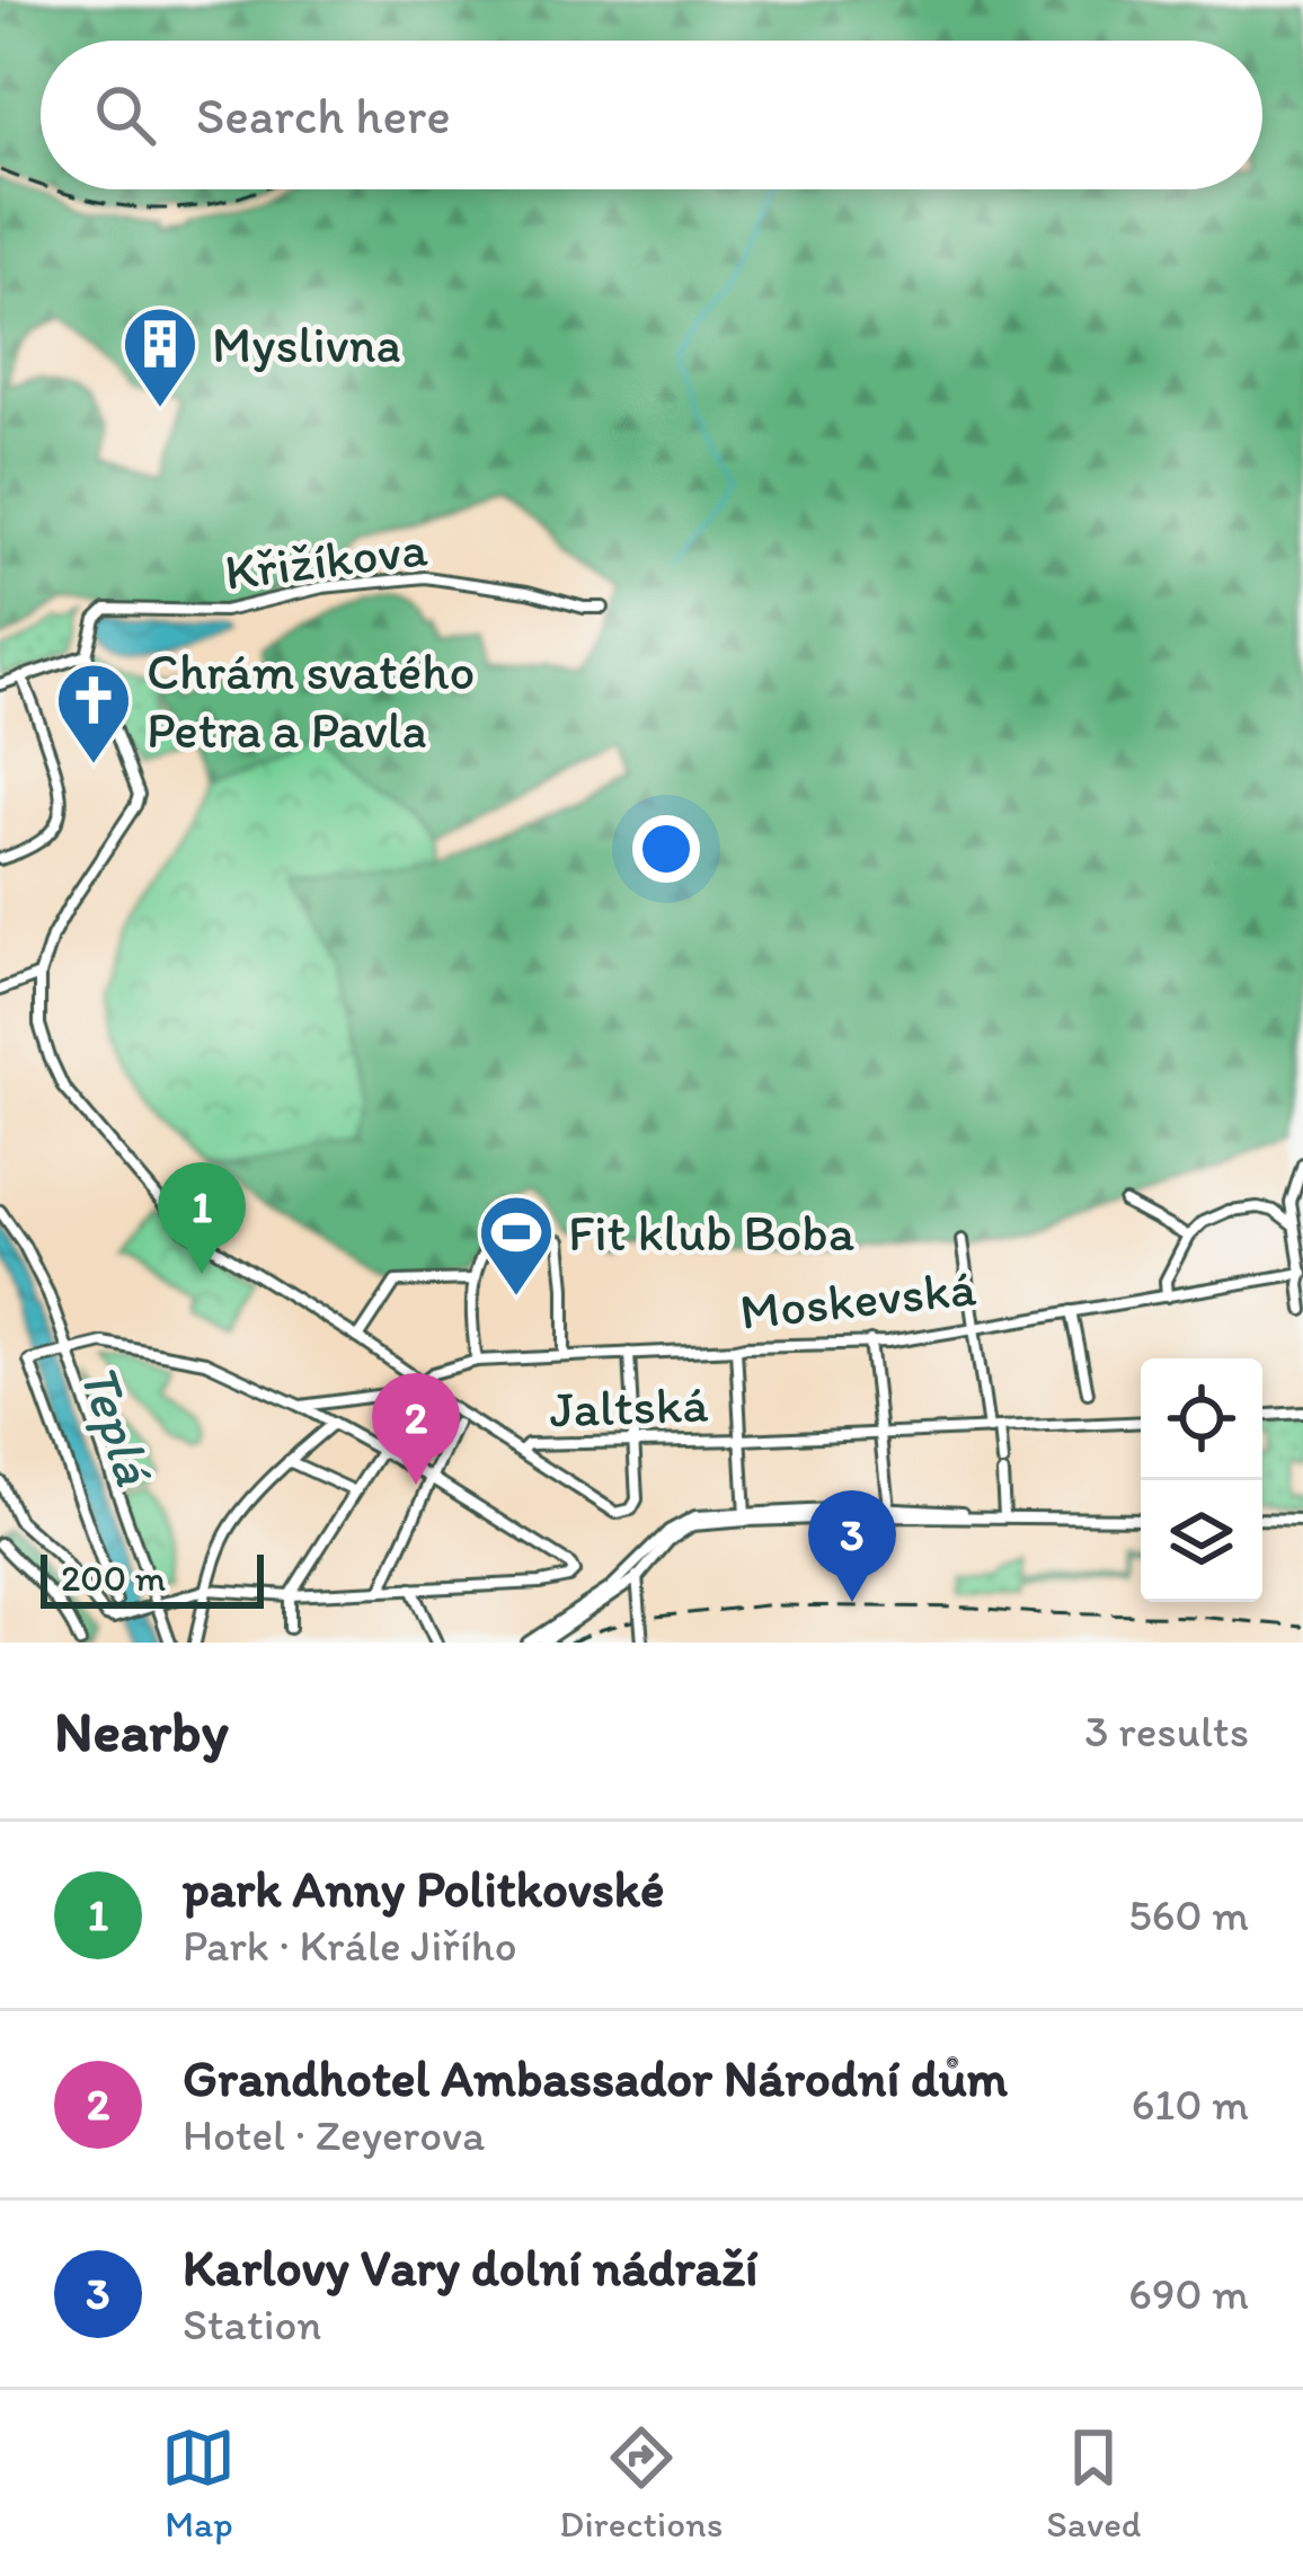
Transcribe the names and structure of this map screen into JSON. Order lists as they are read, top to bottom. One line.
{"streets":{"street":["Křižíkova","Moskevská","Jaltská"]},"water":["Teplá"],"places":{"building":["Myslivna"],"church":["Chrám svatého Petra a Pavla"],"sports":["Fit klub Boba"]},"scale_bar":"200 m","page":{"search":"Search here","pins":["1","2","3"],"scale":"200 m","heading":["Nearby","3 results"],"list":[{"mark":"1","name":"park Anny Politkovské","note":"Park · Krále Jiřího","value":"560 m"},{"mark":"2","name":"Grandhotel Ambassador Národní dům","note":"Hotel · Zeyerova","value":"610 m"},{"mark":"3","name":"Karlovy Vary dolní nádraží","note":"Station","value":"690 m"}],"nav":["Map","Directions","Saved"]}}
